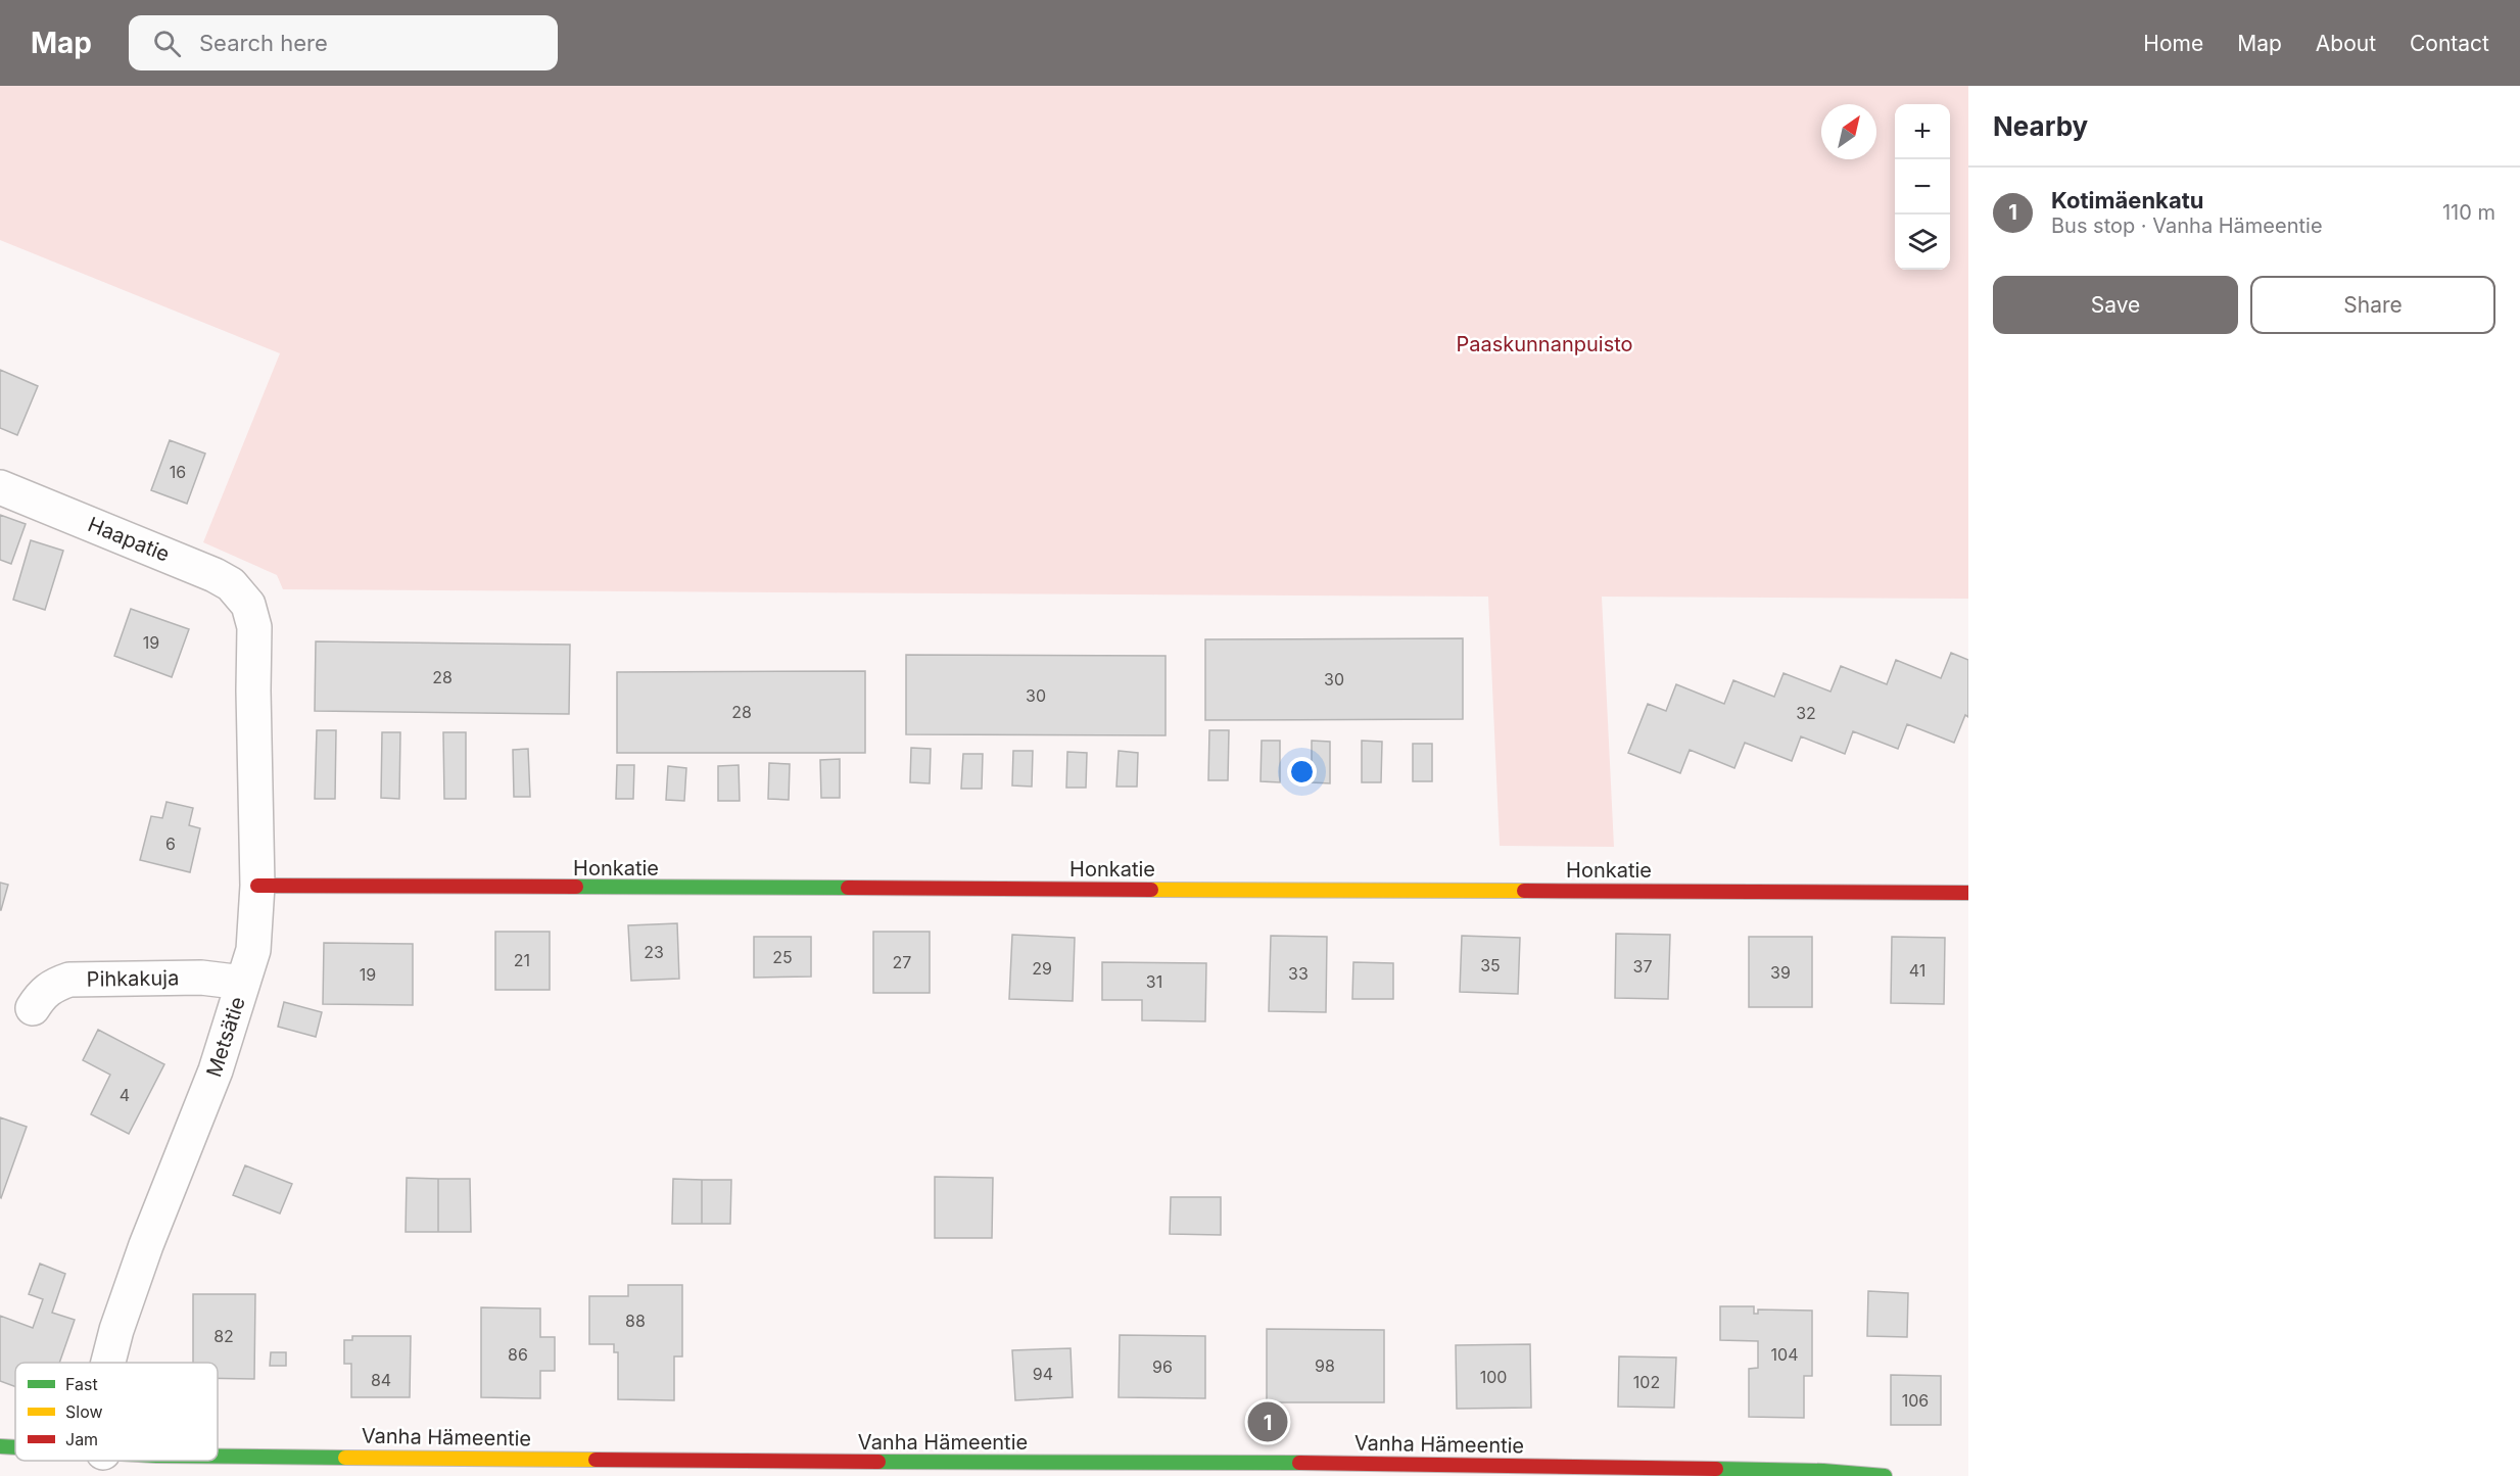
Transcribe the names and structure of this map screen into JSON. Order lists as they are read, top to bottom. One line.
{"streets":{"street":["Haapatie","Honkatie","Pihkakuja","Metsätie","Vanha Hämeentie"]},"crossings":[["Haapatie","Metsätie"],["Honkatie","Metsätie"],["Pihkakuja","Metsätie"]],"parks":["Paaskunnanpuisto"],"house_numbers":["16","19","28","30","30","28","32","6","23","25","21","27","35","37","29","41","39","33","19","31","4","88","82","86","104","98","96","94","100","84","102","106"],"legend":["Fast","Slow","Jam"],"north":"top right","page":{"header":"Map","search":"Search here","nav":["Home","Map","About","Contact"],"heading":"Nearby","map_buttons":["+","−"],"list":[{"mark":"1","name":"Kotimäenkatu","note":"Bus stop · Vanha Hämeentie","value":"110 m"}],"buttons":["Save","Share"],"pins":"1"}}
